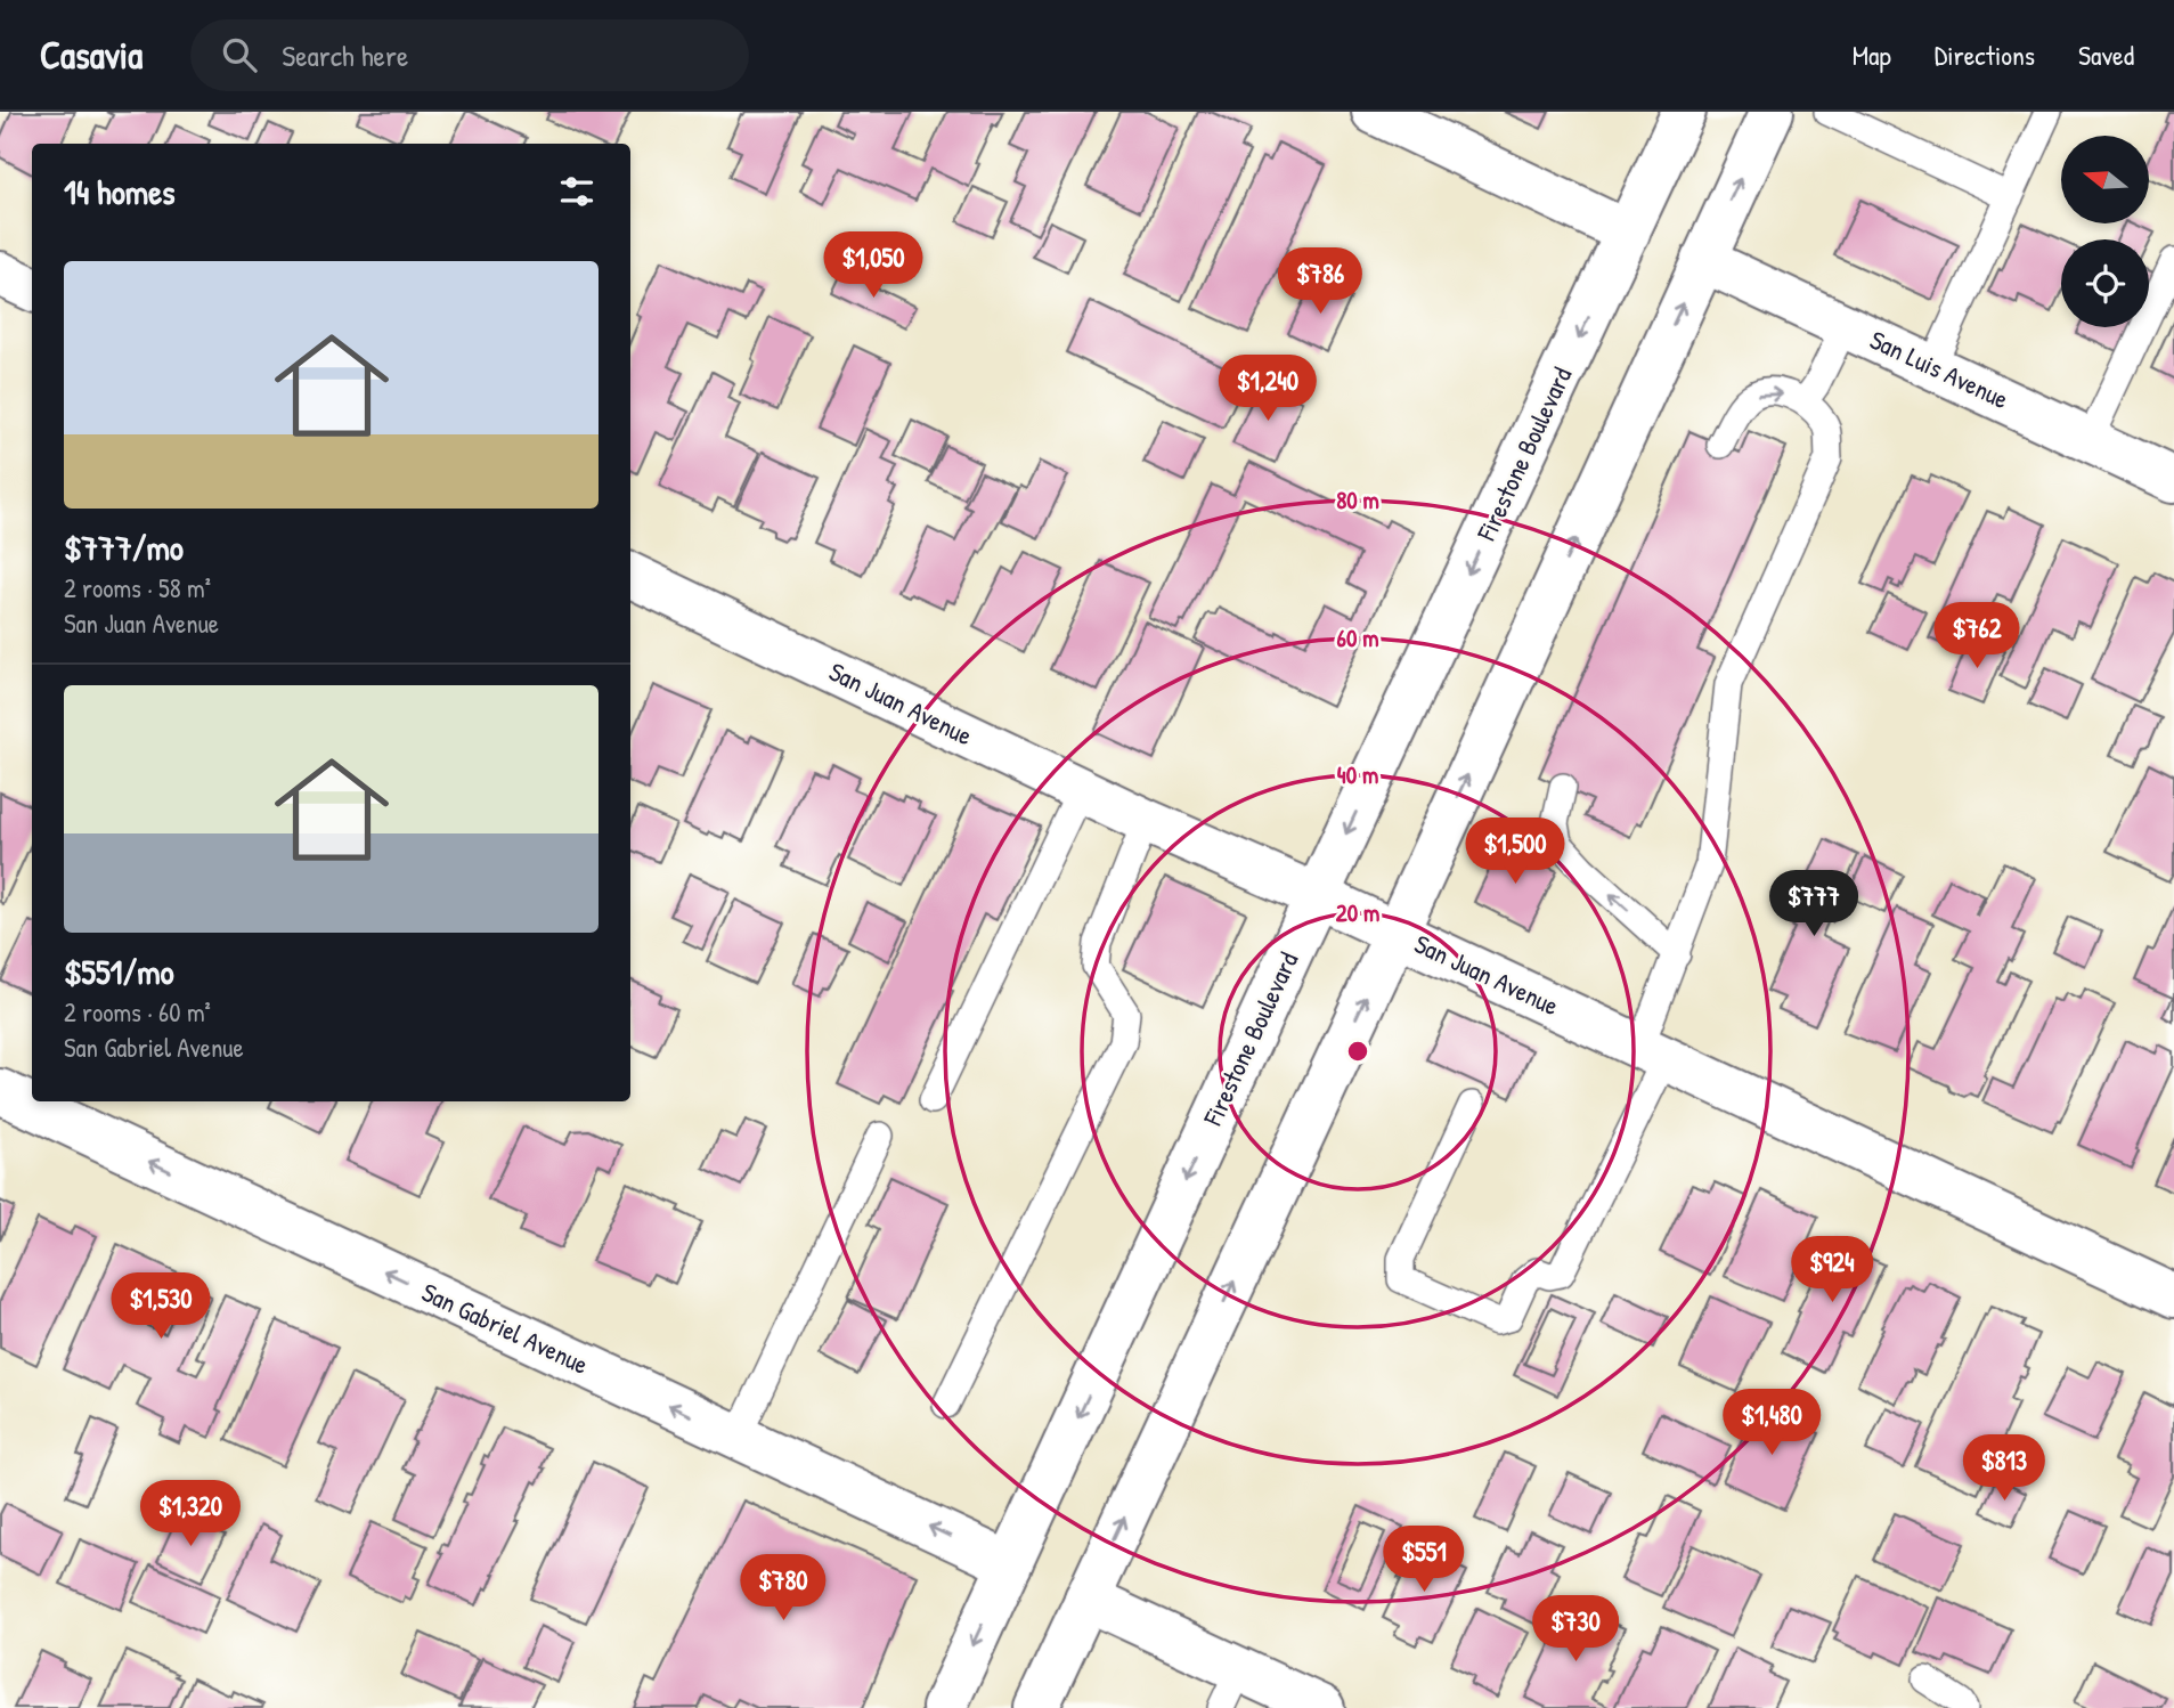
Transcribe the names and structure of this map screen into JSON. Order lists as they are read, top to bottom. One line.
{"streets":{"street":["San Luis Avenue","Firestone Boulevard","San Juan Avenue","San Gabriel Avenue"]},"crossings":[["Firestone Boulevard","San Juan Avenue"],["Firestone Boulevard","San Gabriel Avenue"]],"one_way":["San Gabriel Avenue"],"north":"left","page":{"header":"Casavia","search":"Search here","nav":["Map","Directions","Saved"],"heading":"14 homes","price":["$1,050","$786","$1,240","$762","$1,500","$777","$924","$1,530","$1,480","$813","$1,320","$551","$780","$730"],"list":[{"name":"$777/mo","note":"2 rooms · 58 m² · San Juan Avenue"},{"name":"$551/mo","note":"2 rooms · 60 m² · San Gabriel Avenue"}]},"rings":["80 m","60 m","40 m","20 m"]}
